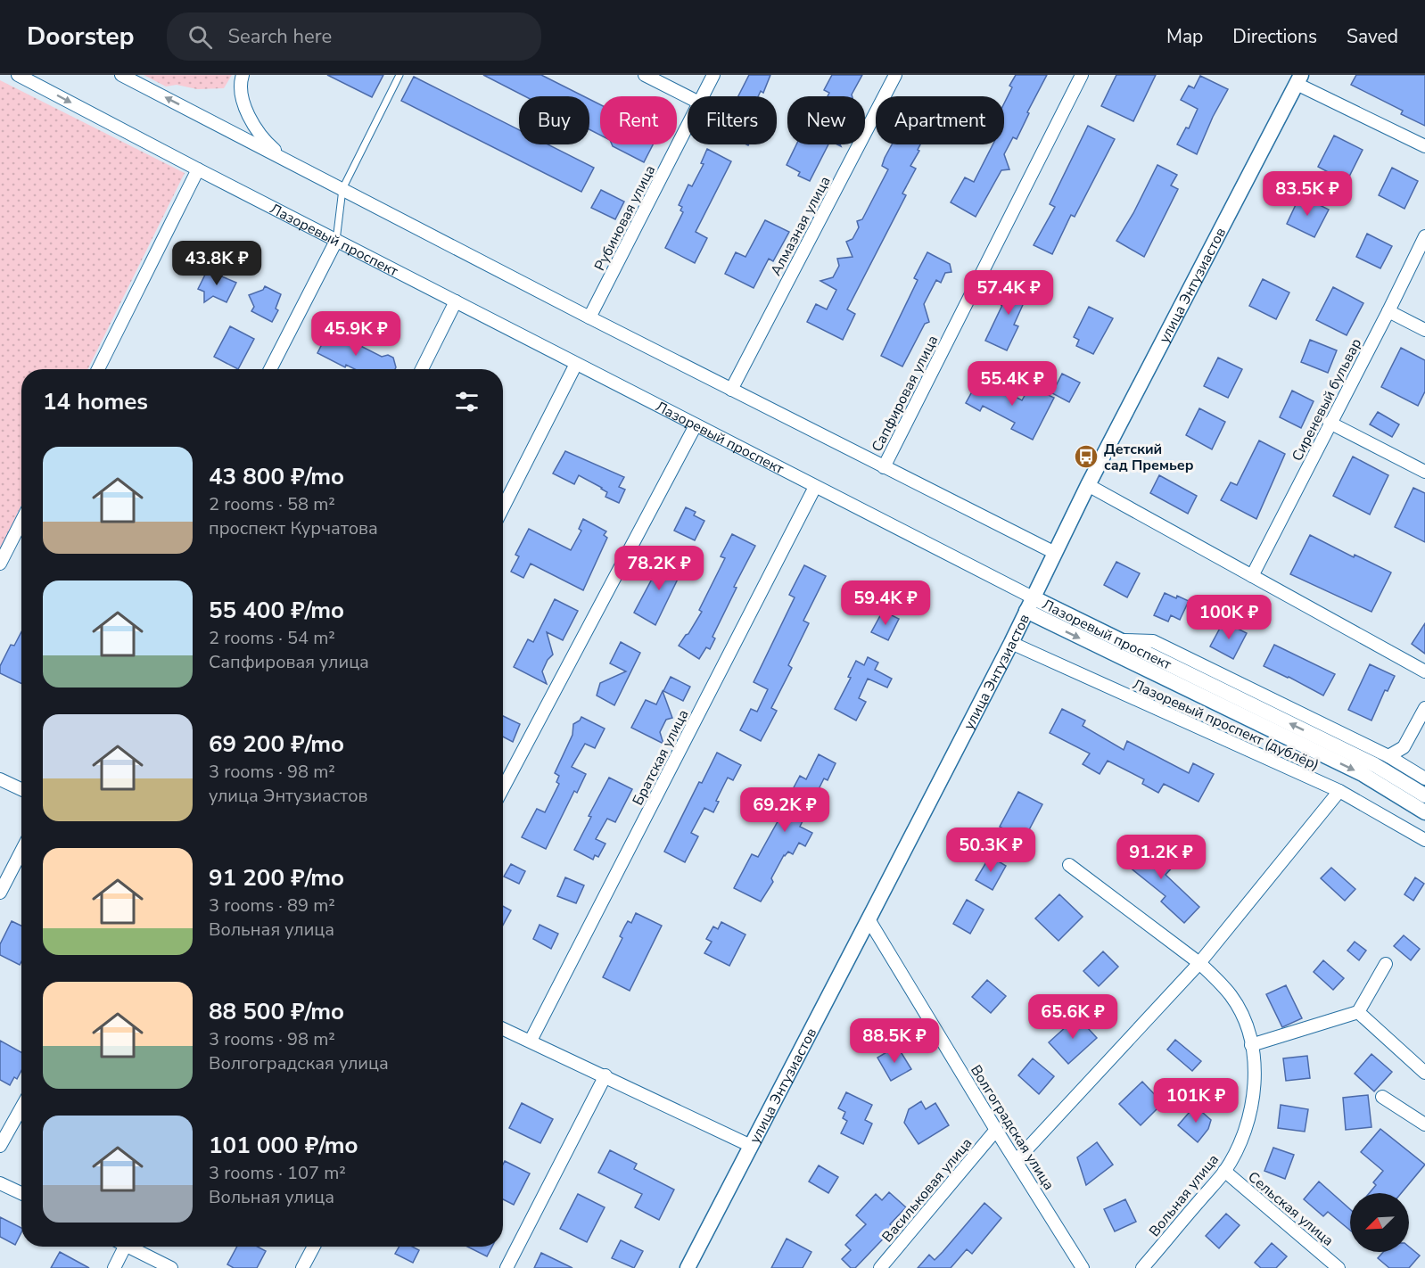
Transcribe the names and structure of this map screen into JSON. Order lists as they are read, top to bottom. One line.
{"streets":{"street":["Рубиновая улица","Алмазная улица","Лазоревый проспект","улица Энтузиастов","Сапфировая улица","Сиреневый бульвар","Лазоревый проспект (дублёр)","Братская улица","Волгоградская улица","Васильковая улица","Вольная улица","Сельская улица"]},"crossings":[["Лазоревый проспект","улица Энтузиастов"],["Лазоревый проспект","Братская улица"],["улица Энтузиастов","Лазоревый проспект (дублёр)"],["улица Энтузиастов","Волгоградская улица"],["Волгоградская улица","Васильковая улица"],["Вольная улица","Сельская улица"]],"places":{"bus stop":["Детский сад Премьер"]},"north":"bottom left","page":{"header":"Doorstep","search":"Search here","nav":["Map","Directions","Saved"],"chip":["Buy","Rent","Filters","New","Apartment"],"price":["83.5K ₽","43.8K ₽","57.4K ₽","45.9K ₽","55.4K ₽","78.2K ₽","59.4K ₽","100K ₽","69.2K ₽","50.3K ₽","91.2K ₽","65.6K ₽","88.5K ₽","101K ₽"],"heading":"14 homes","list":[{"name":"43 800 ₽/mo","note":"2 rooms · 58 m² · проспект Курчатова"},{"name":"55 400 ₽/mo","note":"2 rooms · 54 m² · Сапфировая улица"},{"name":"69 200 ₽/mo","note":"3 rooms · 98 m² · улица Энтузиастов"},{"name":"91 200 ₽/mo","note":"3 rooms · 89 m² · Вольная улица"},{"name":"88 500 ₽/mo","note":"3 rooms · 98 m² · Волгоградская улица"},{"name":"101 000 ₽/mo","note":"3 rooms · 107 m² · Вольная улица"}]}}
